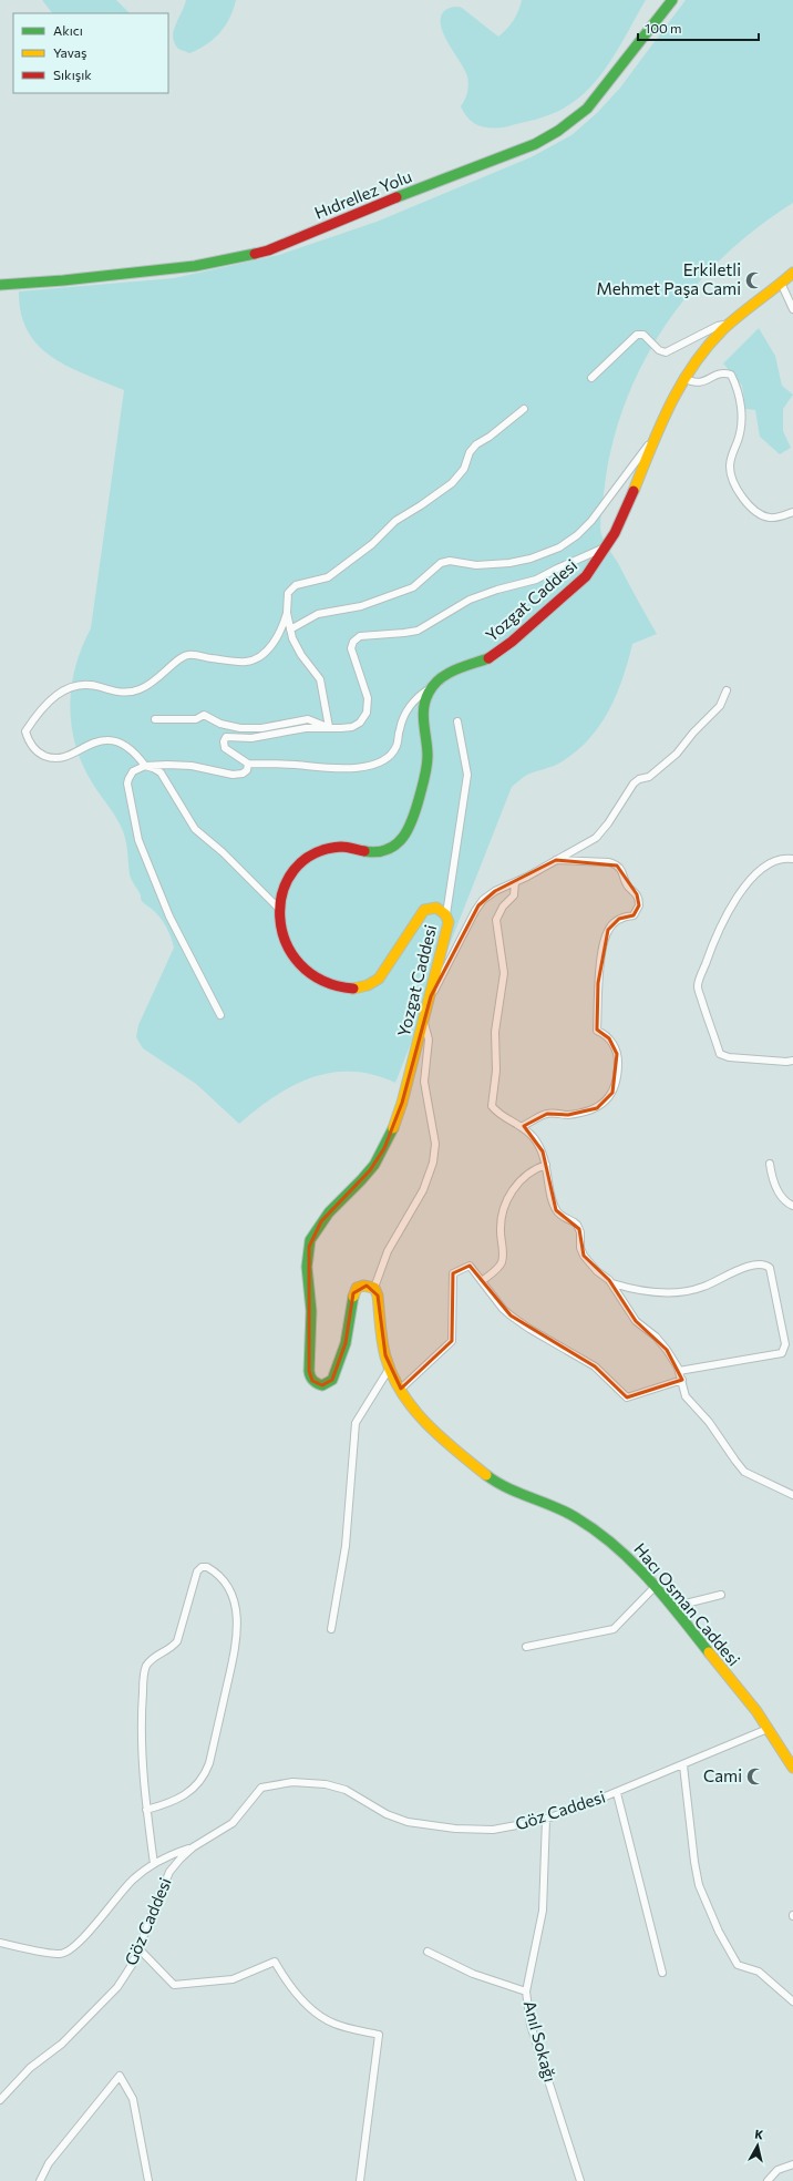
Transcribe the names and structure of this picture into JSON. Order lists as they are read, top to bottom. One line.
{"streets":{"street":["Hıdrellez Yolu","Yozgat Caddesi","Hacı Osman Caddesi","Göz Caddesi","Anıl Sokağı"]},"crossings":[["Yozgat Caddesi","Hacı Osman Caddesi"],["Hacı Osman Caddesi","Göz Caddesi"],["Göz Caddesi","Anıl Sokağı"]],"places":{"mosque":["Erkiletli Mehmet Paşa Cami","Cami"]},"legend":["Akıcı","Yavaş","Sıkışık"],"scale_bar":"100 m","north":"top"}
